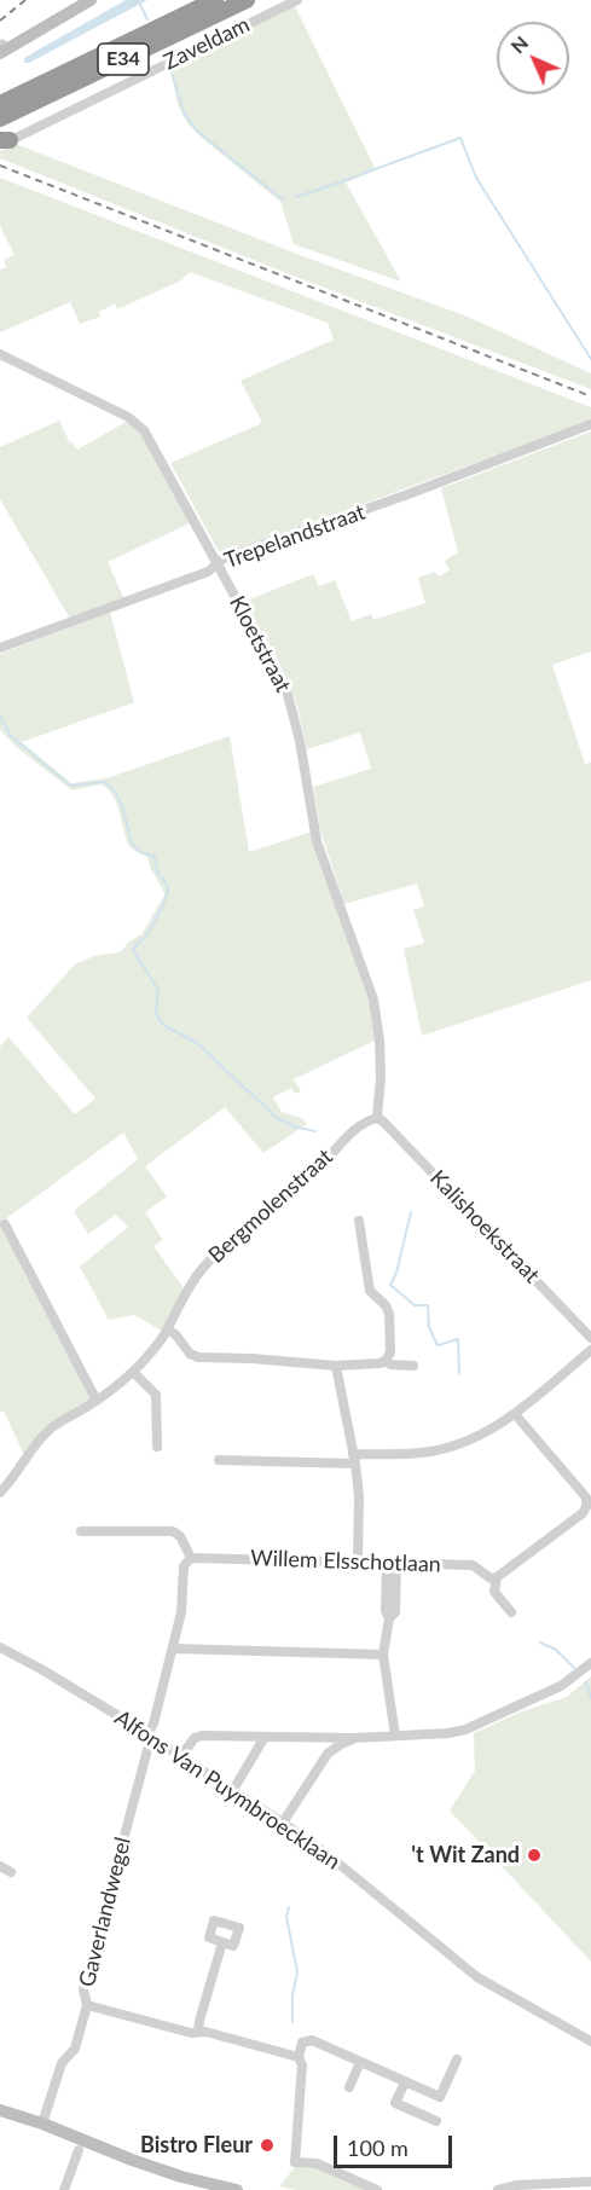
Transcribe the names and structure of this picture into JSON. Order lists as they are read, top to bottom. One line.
{"streets":{"highway":["E34"],"street":["Zaveldam","Trepelandstraat","Kloetstraat","Bergmolenstraat","Kalishoekstraat","Willem Elsschotlaan","Alfons Van Puymbroecklaan","Gaverlandwegel"]},"crossings":[["Trepelandstraat","Kloetstraat"],["Kloetstraat","Bergmolenstraat"],["Kloetstraat","Kalishoekstraat"],["Bergmolenstraat","Kalishoekstraat"],["Willem Elsschotlaan","Gaverlandwegel"],["Alfons Van Puymbroecklaan","Gaverlandwegel"]],"places":["'t Wit Zand","Bistro Fleur"],"scale_bar":"100 m","north":"top left"}
